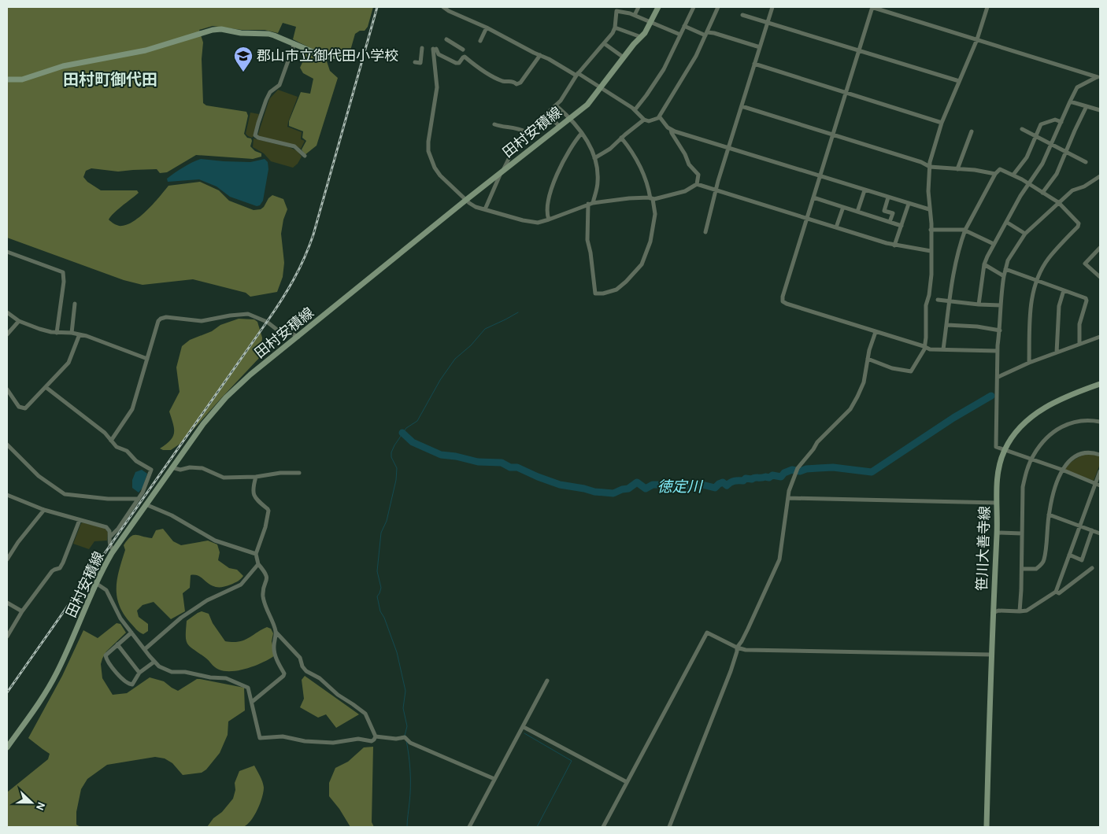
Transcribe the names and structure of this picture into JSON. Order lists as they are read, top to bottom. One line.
{"streets":{"main road":["田村安積線","笹川大善寺線"]},"districts":["田村町御代田"],"water":["徳定川"],"places":{"school or university":["郡山市立御代田小学校"]},"north":"right"}
